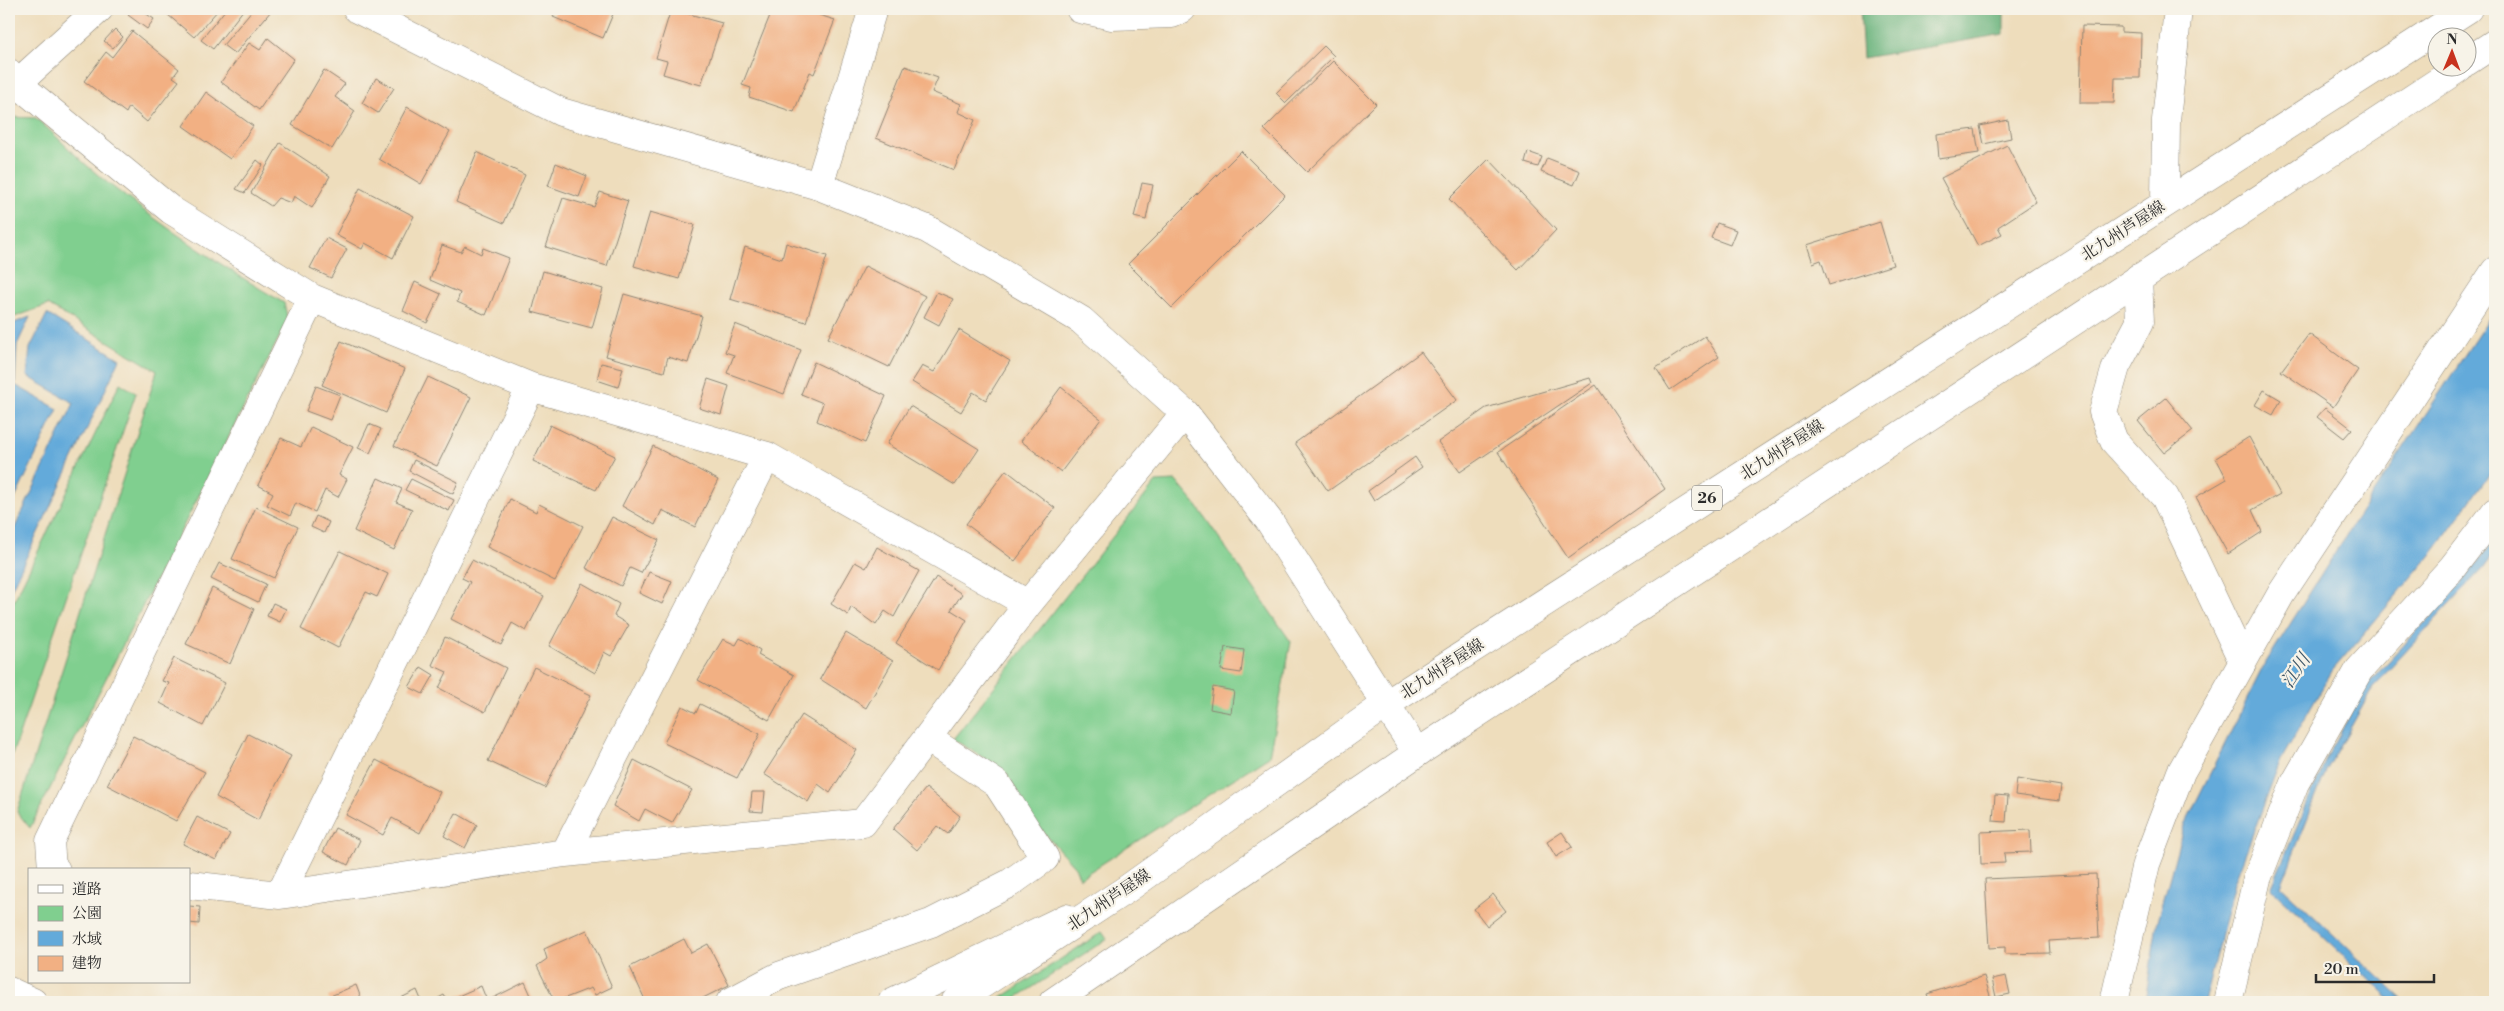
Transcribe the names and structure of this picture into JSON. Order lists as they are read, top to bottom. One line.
{"streets":{"street":["北九州芦屋線","26"]},"water":["江川"],"legend":["道路","公園","水域","建物"],"scale_bar":"20 m","north":"top"}
